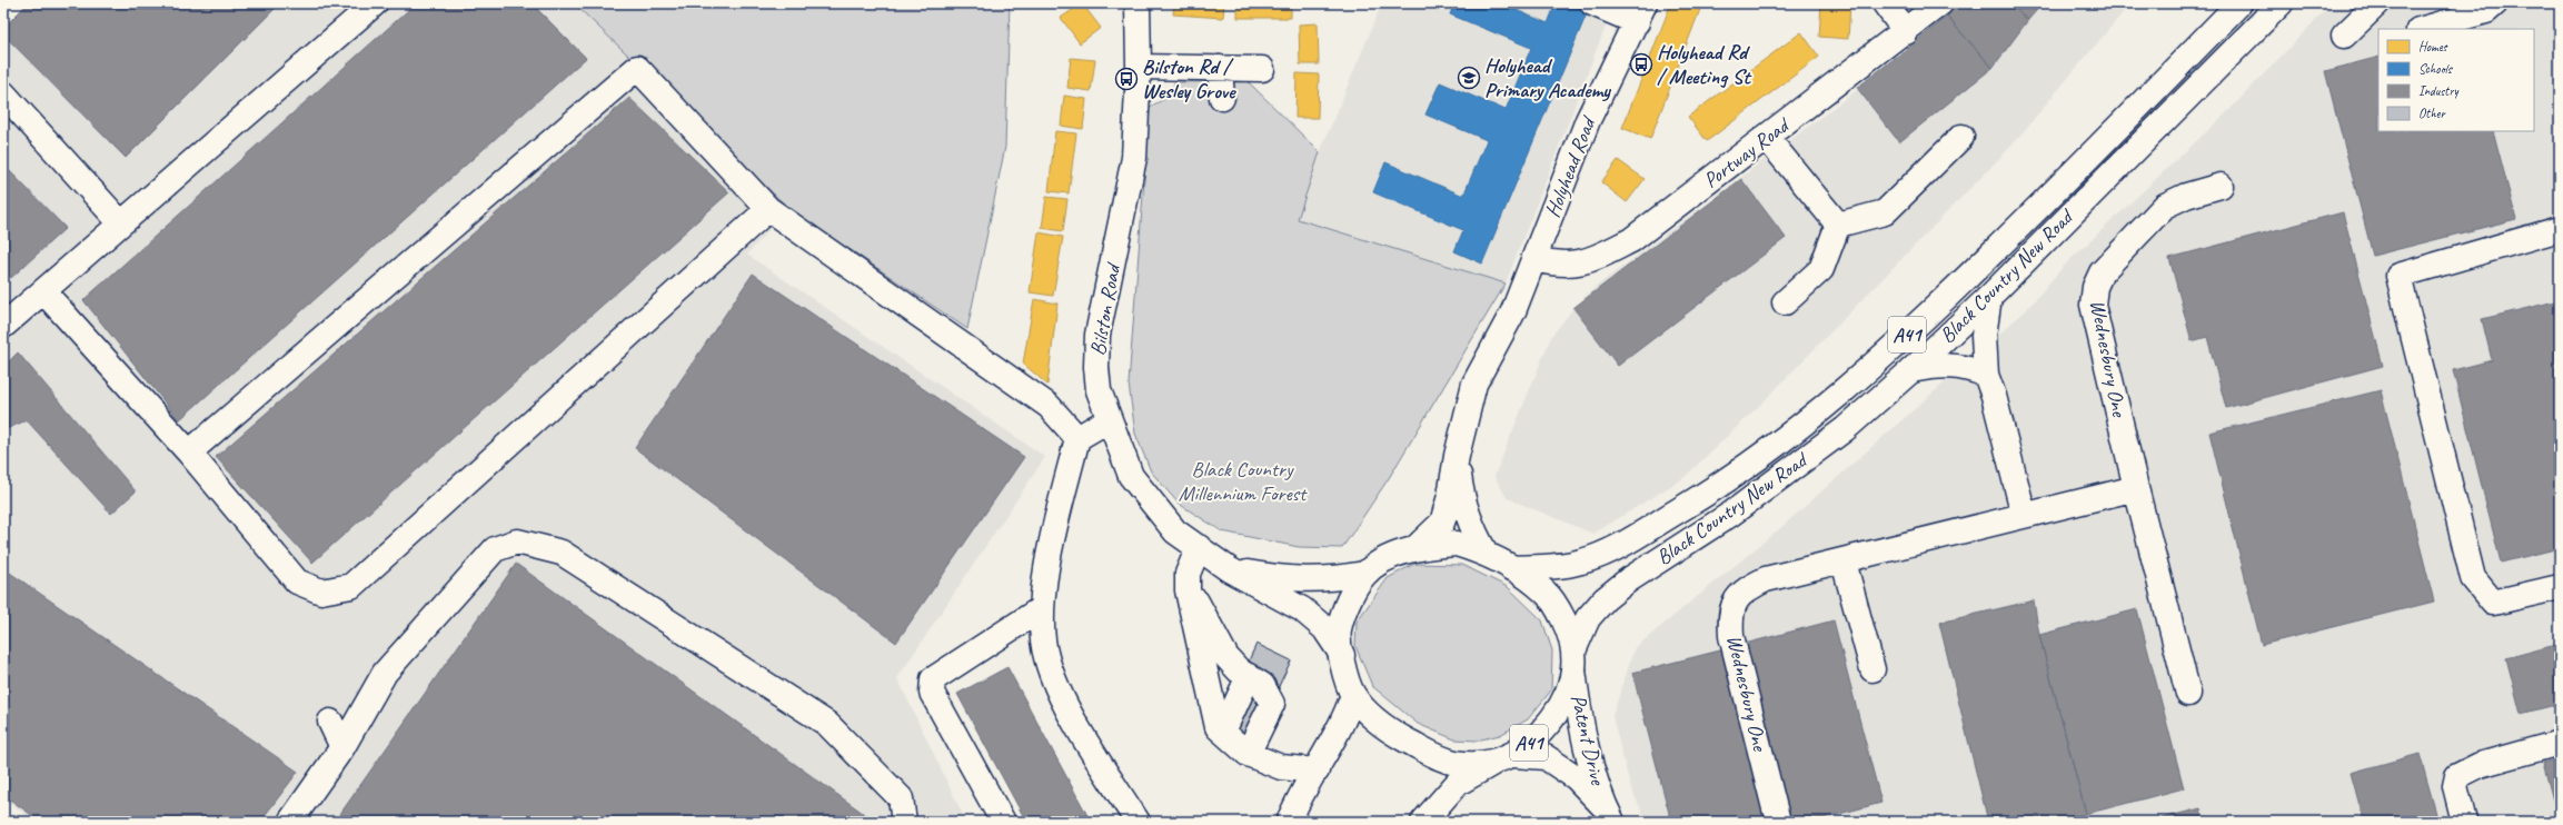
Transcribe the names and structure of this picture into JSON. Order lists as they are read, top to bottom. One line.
{"streets":{"main road":["Portway Road","Holyhead Road","Black Country New Road","Bilston Road","A41","Wednesbury One","Patent Drive"]},"crossings":[["Portway Road","Holyhead Road"],["Holyhead Road","A41"],["Black Country New Road","A41"],["Black Country New Road","Patent Drive"],["Bilston Road","A41"],["A41","Patent Drive"]],"parks":["Black Country Millennium Forest"],"places":{"bus stop":["Holyhead Rd / Meeting St","Bilston Rd / Wesley Grove"],"school or university":["Holyhead Primary Academy"]},"legend":["Homes","Schools","Industry","Other"]}
